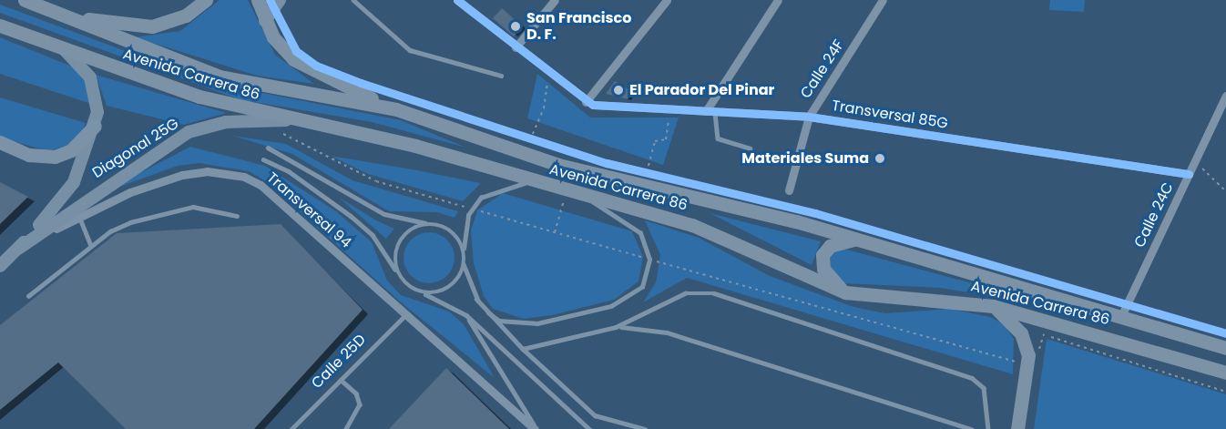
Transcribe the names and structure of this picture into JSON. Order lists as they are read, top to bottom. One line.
{"streets":{"main road":["Avenida Carrera 86"],"street":["Calle 24F","Transversal 85G","Diagonal 25G","Transversal 94","Calle 24C"],"lane":["Calle 25D"]},"crossings":[["Calle 24F","Transversal 85G"],["Avenida Carrera 86","Diagonal 25G"],["Avenida Carrera 86","Calle 24C"],["Transversal 85G","Calle 24C"],["Diagonal 25G","Transversal 94"],["Transversal 94","Calle 25D"]],"places":["San Francisco D. F.","El Parador Del Pinar","Materiales Suma"]}
